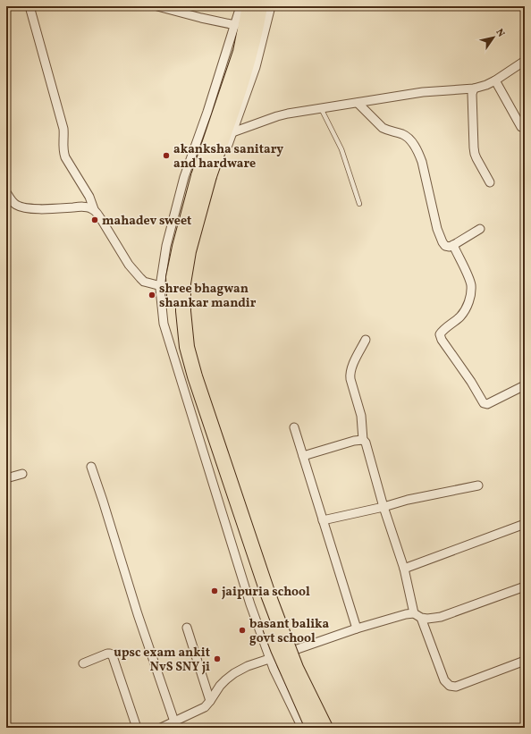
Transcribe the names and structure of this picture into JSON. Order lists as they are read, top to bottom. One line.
{"places":["akanksha sanitary and hardware","mahadev sweet","shree bhagwan shankar mandir","jaipuria school","basant balika govt school","upsc exam ankit NvS SNY ji"],"north":"top right"}
